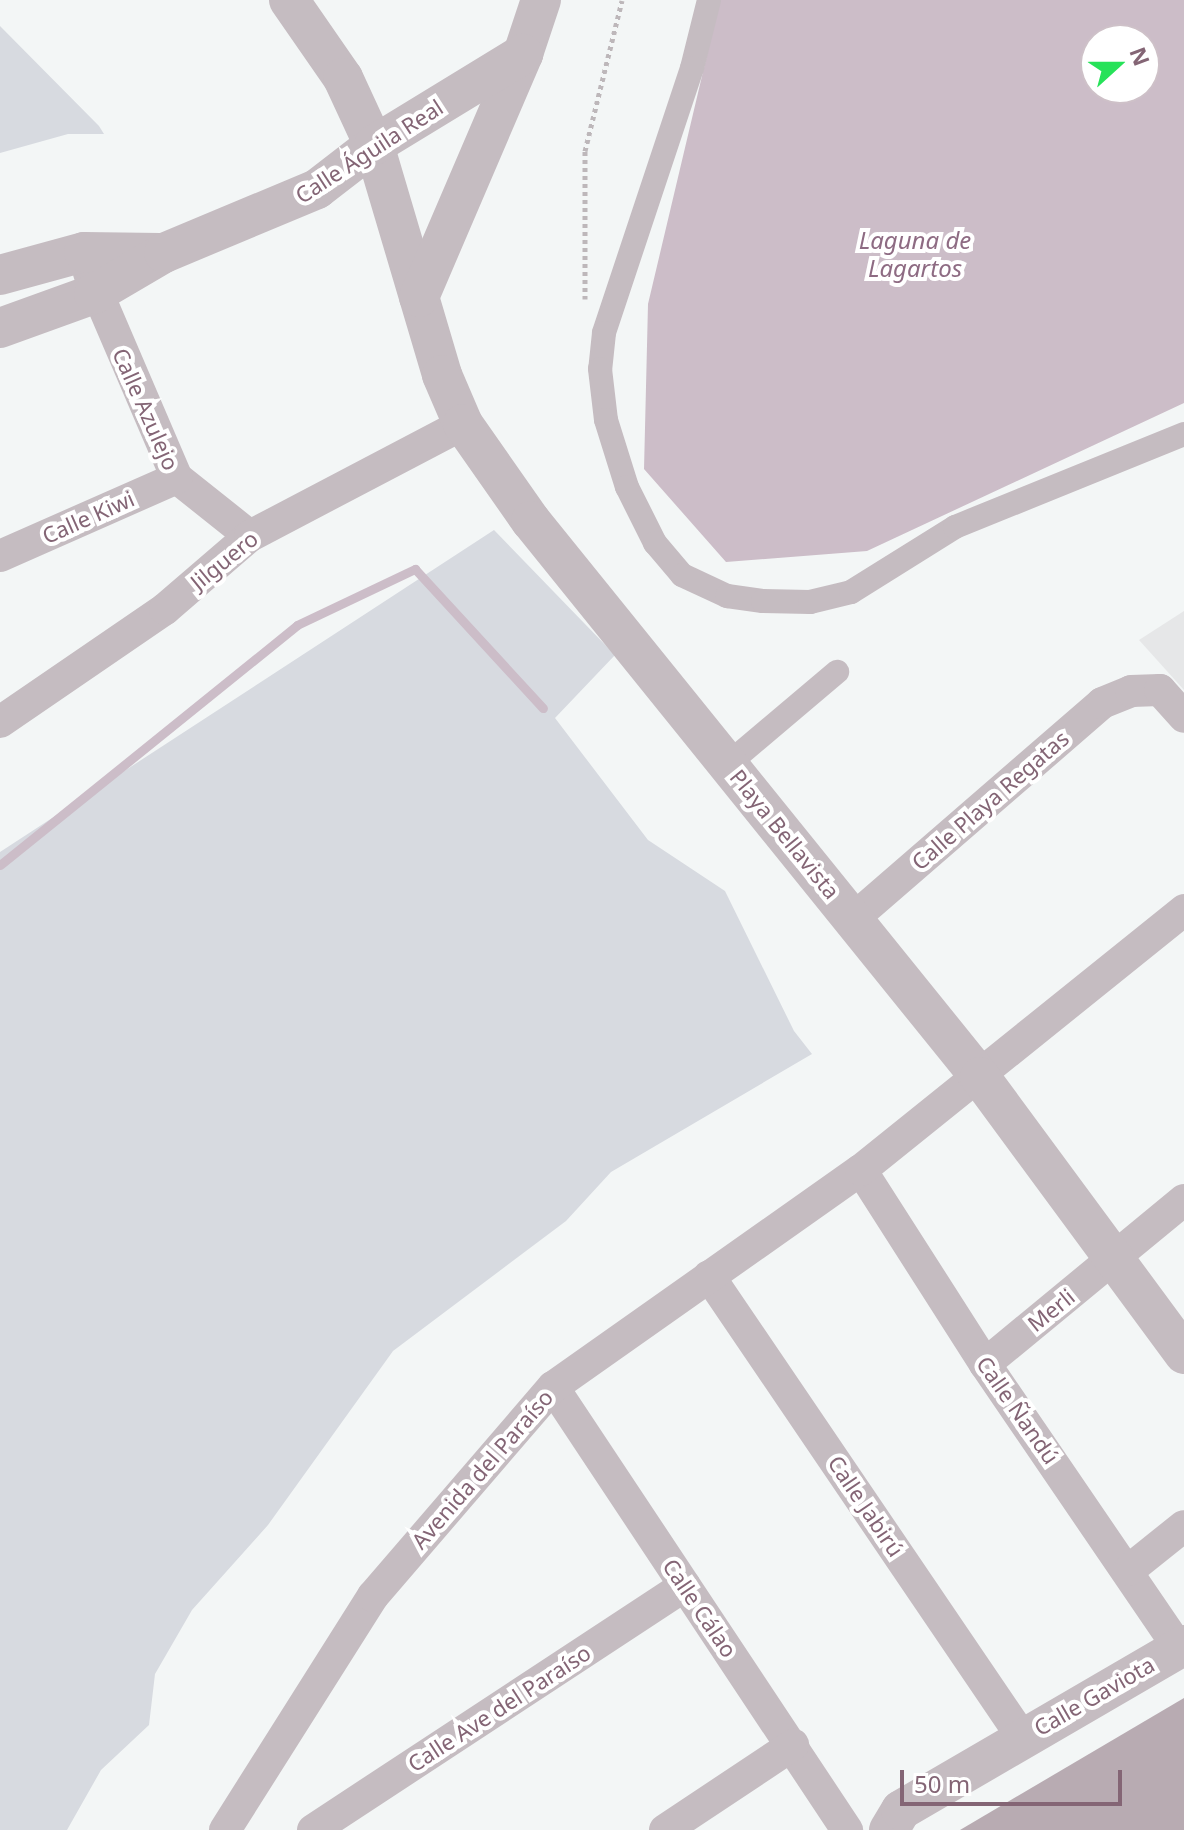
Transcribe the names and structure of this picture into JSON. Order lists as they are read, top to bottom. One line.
{"streets":{"street":["Calle Águila Real","Calle Azulejo","Calle Kiwi","Jilguero","Calle Playa Regatas","Playa Bellavista","Merli","Calle Ñandú","Avenida del Paraíso","Calle Jabirú","Calle Cálao","Calle Gaviota","Calle Ave del Paraíso"]},"crossings":[["Calle Águila Real","Calle Azulejo"],["Calle Águila Real","Playa Bellavista"],["Calle Azulejo","Calle Kiwi"],["Calle Azulejo","Jilguero"],["Jilguero","Playa Bellavista"],["Calle Playa Regatas","Playa Bellavista"],["Playa Bellavista","Merli"],["Playa Bellavista","Avenida del Paraíso"],["Merli","Calle Ñandú"],["Calle Ñandú","Avenida del Paraíso"],["Calle Ñandú","Calle Gaviota"],["Avenida del Paraíso","Calle Jabirú"],["Avenida del Paraíso","Calle Cálao"],["Calle Jabirú","Calle Gaviota"],["Calle Cálao","Calle Ave del Paraíso"]],"water":["Laguna de Lagartos"],"scale_bar":"50 m","north":"right"}
